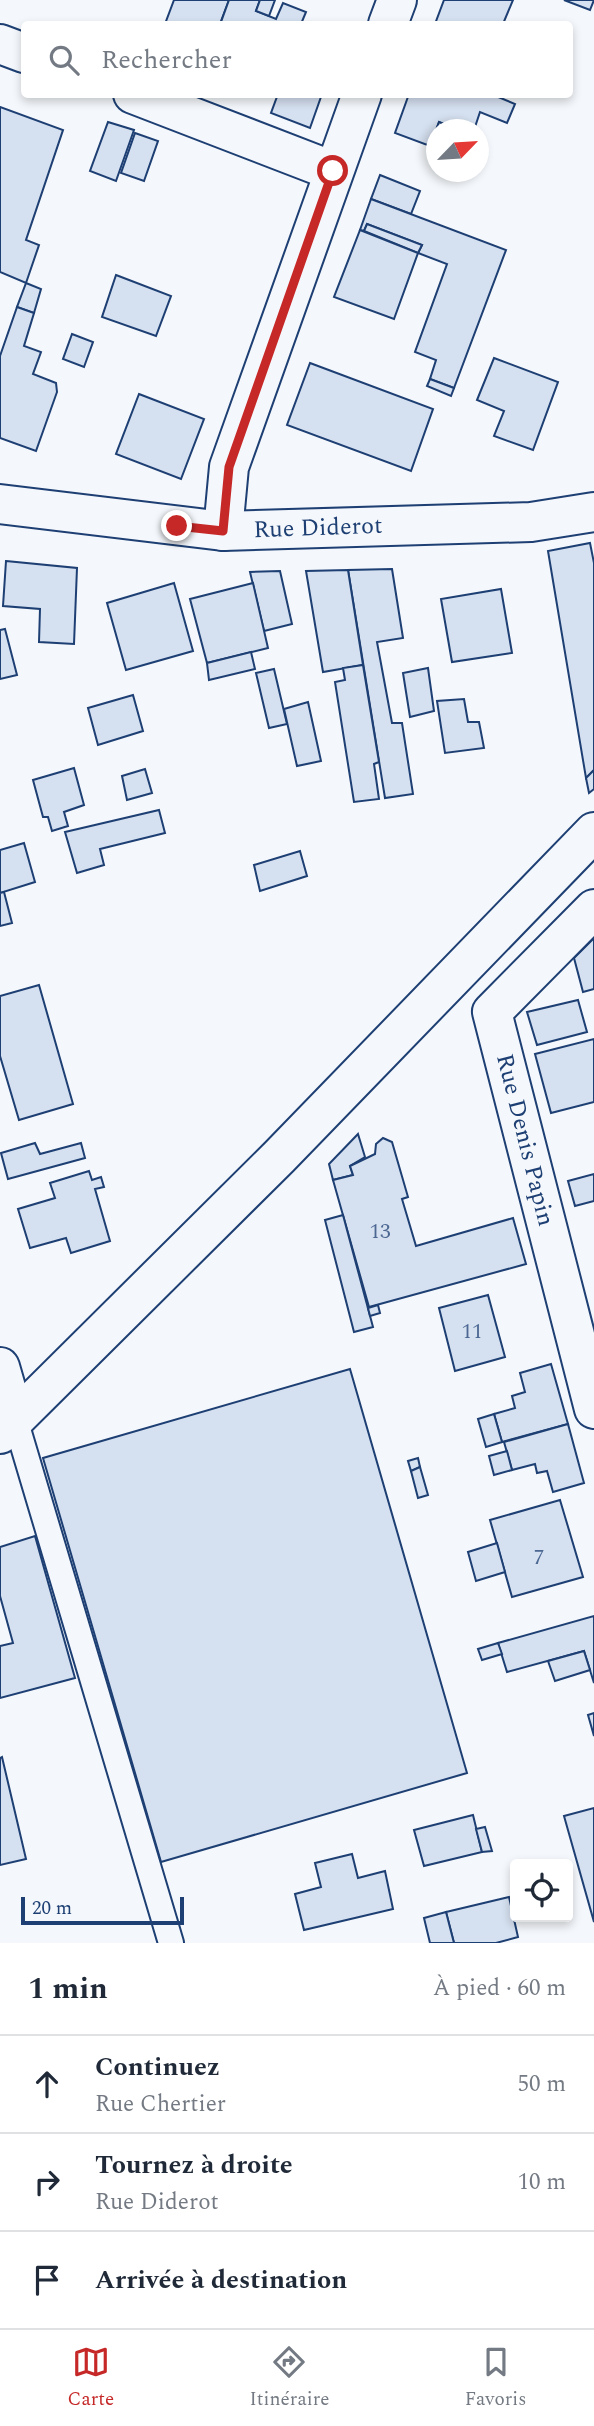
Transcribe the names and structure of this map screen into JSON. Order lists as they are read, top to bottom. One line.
{"streets":{"street":["Rue Diderot","Rue Denis Papin"]},"house_numbers":["13","11","7"],"scale_bar":"20 m","north":"top right","page":{"search":"Rechercher","scale":"20 m","heading":["1 min","À pied · 60 m"],"list":[["Continuez","Rue Chertier","50 m"],["Tournez à droite","Rue Diderot","10 m"],"Arrivée à destination"],"nav":["Carte","Itinéraire","Favoris"]}}
